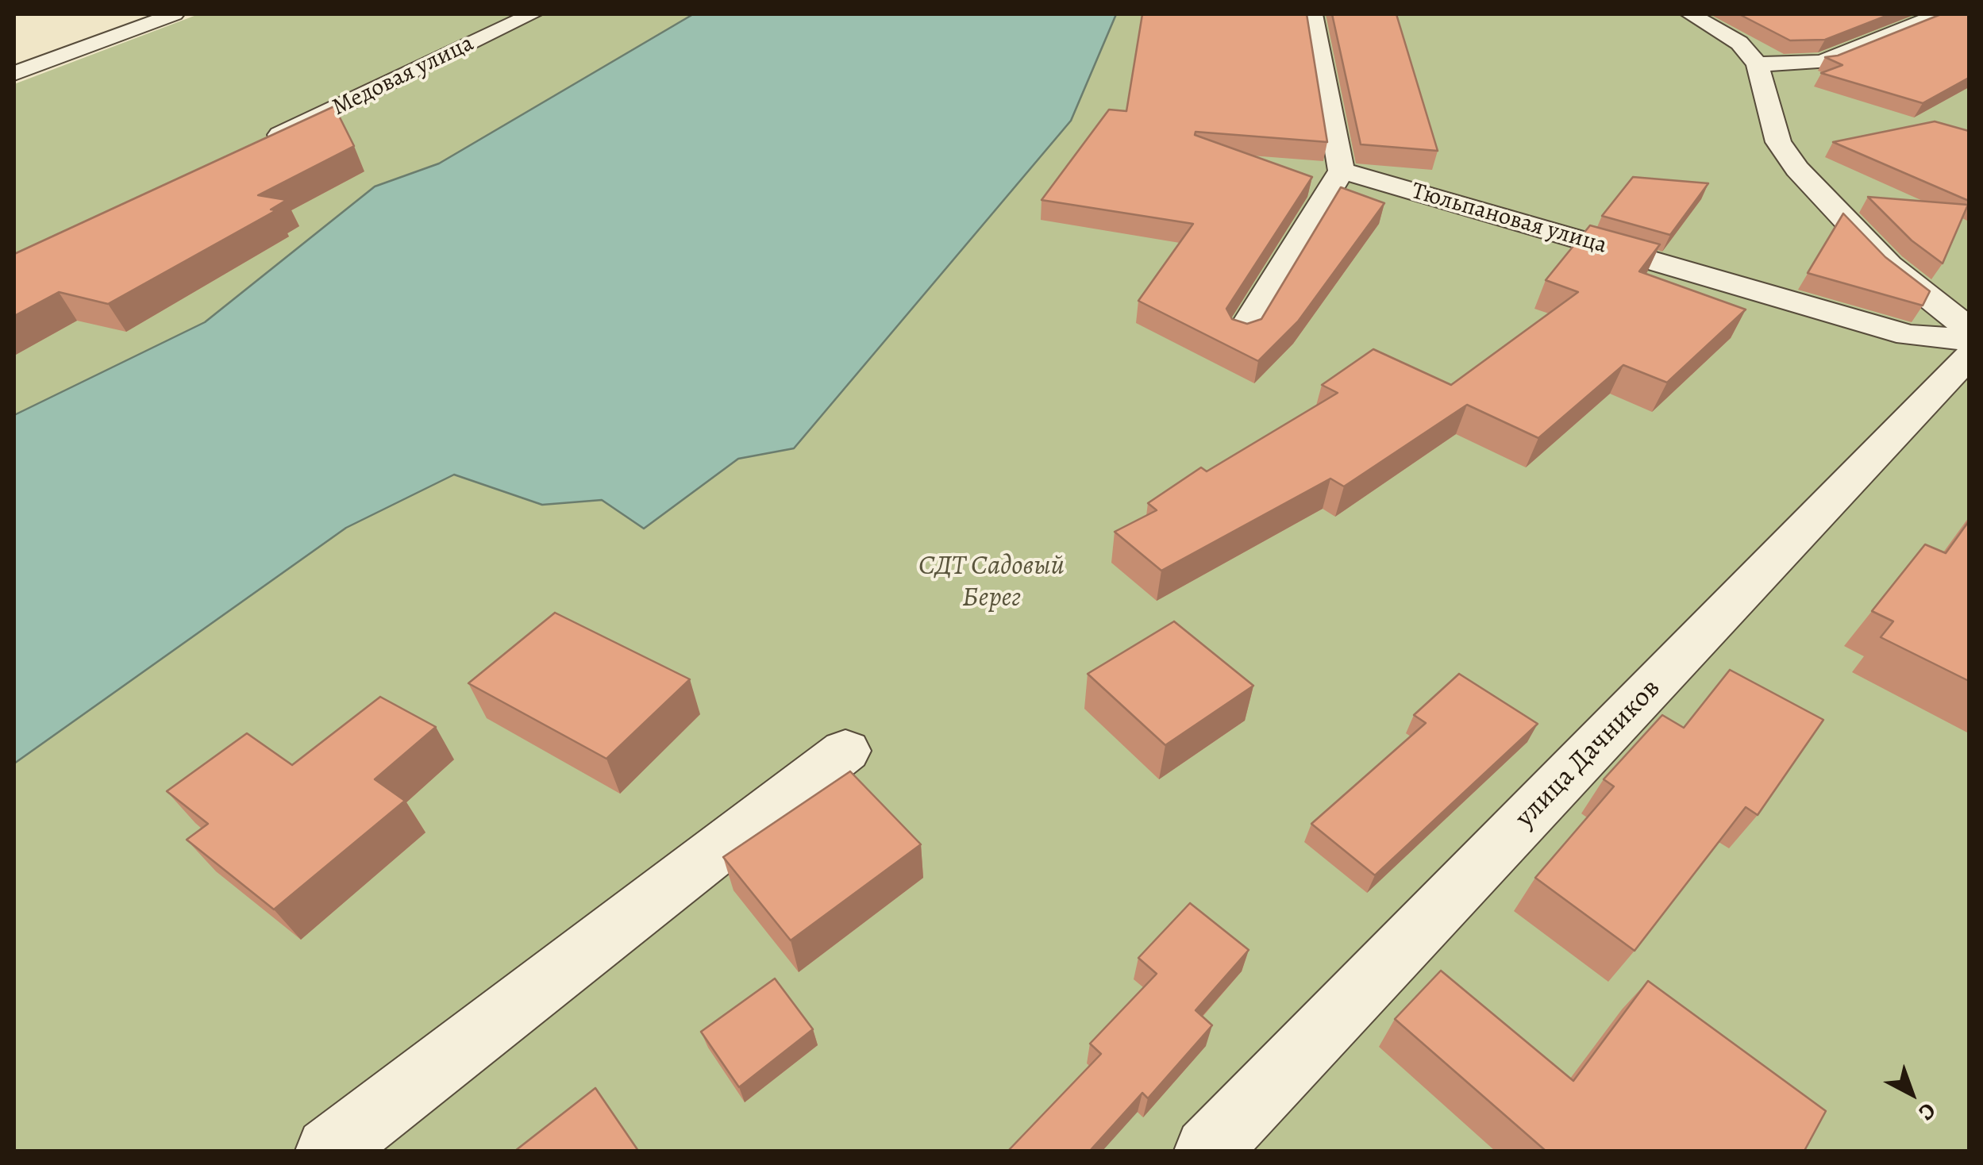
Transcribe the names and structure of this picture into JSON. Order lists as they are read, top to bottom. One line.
{"streets":{"street":["Медовая улица","Тюльпановая улица","улица Дачников"]},"parks":["СДТ Садовый Берег"],"north":"bottom right"}
